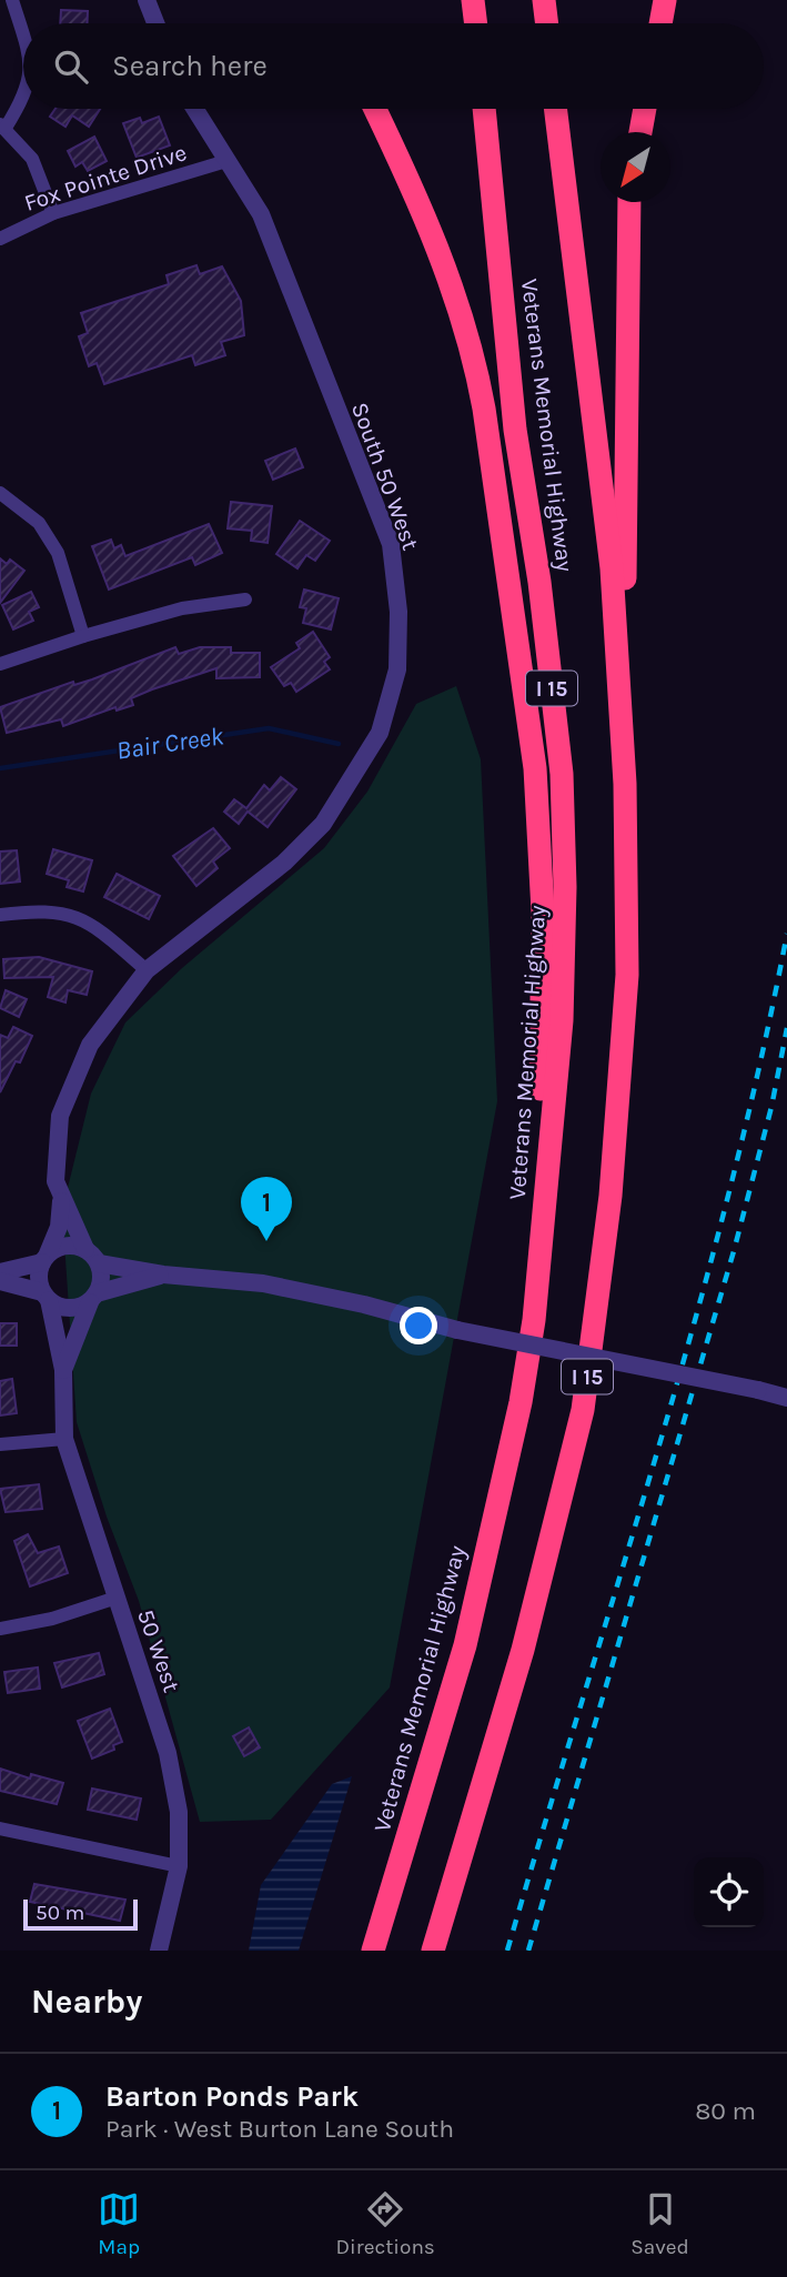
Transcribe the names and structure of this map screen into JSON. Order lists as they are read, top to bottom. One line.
{"streets":{"highway":["Veterans Memorial Highway","I 15"],"street":["Fox Pointe Drive","South 50 West","50 West"]},"crossings":[["Fox Pointe Drive","South 50 West"],["South 50 West","50 West"]],"water":["Bair Creek"],"scale_bar":"50 m","north":"bottom left","page":{"search":"Search here","pins":"1","scale":"50 m","heading":"Nearby","list":[{"mark":"1","name":"Barton Ponds Park","note":"Park · West Burton Lane South","value":"80 m"}],"nav":["Map","Directions","Saved"]}}
